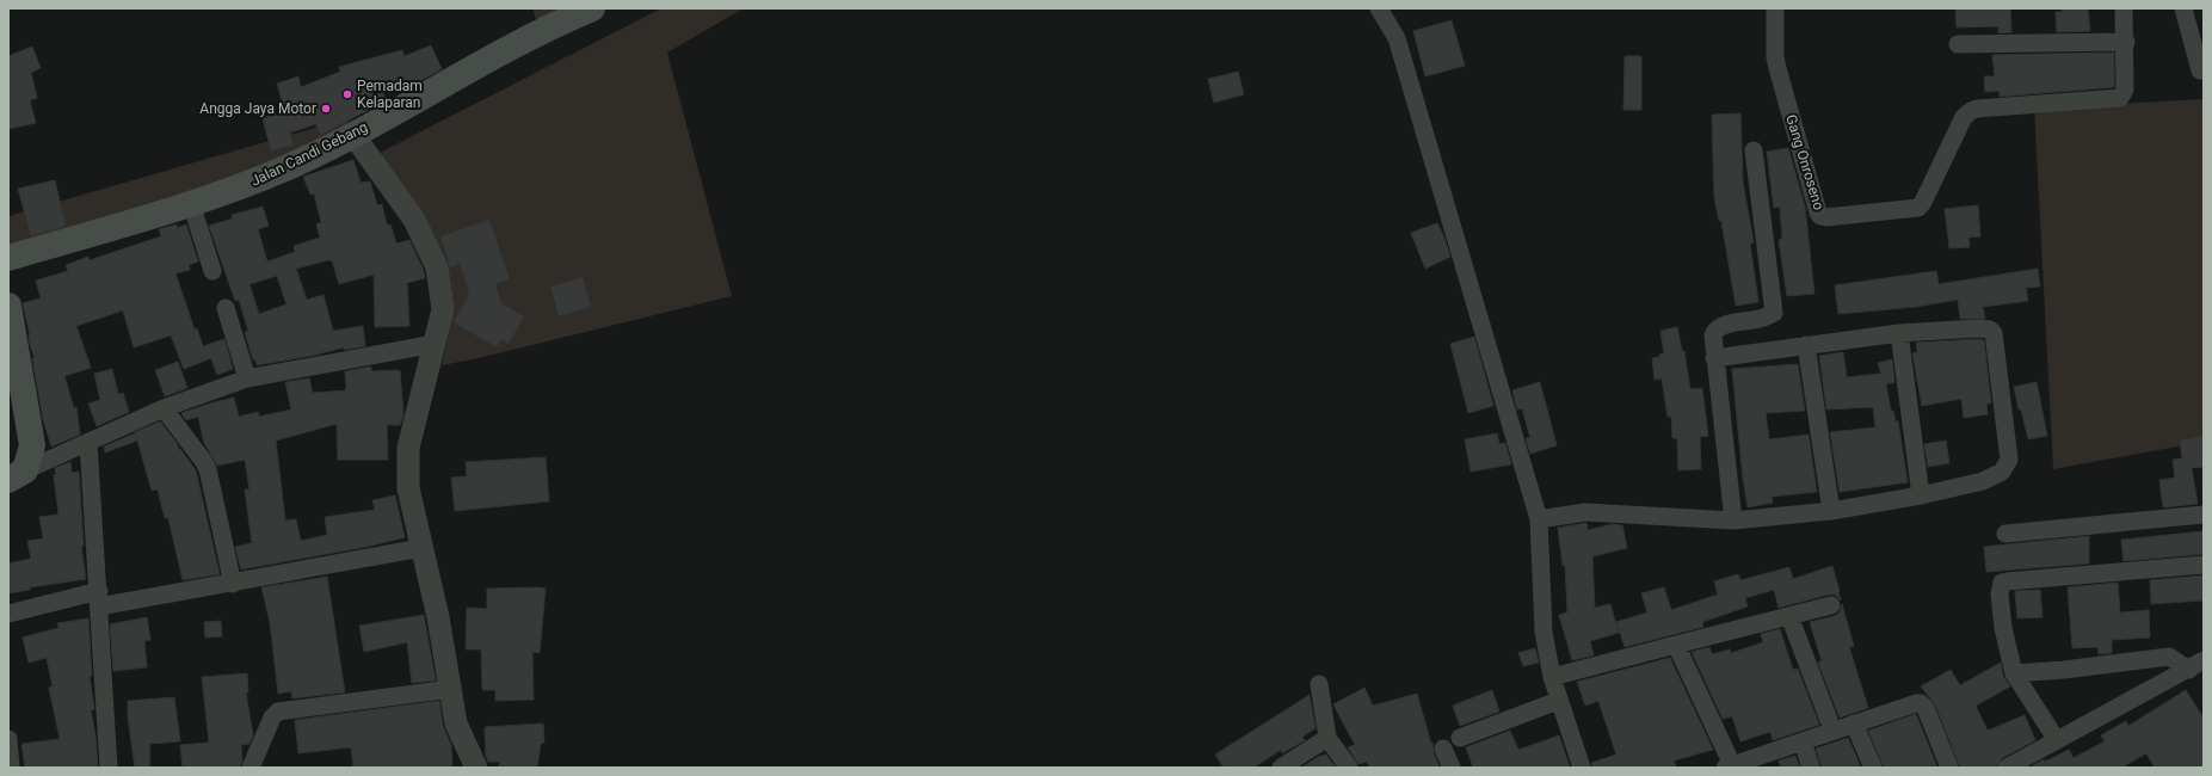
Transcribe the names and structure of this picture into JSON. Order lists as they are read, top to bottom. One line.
{"streets":{"main road":["Jalan Candi Gebang"],"street":["Gang Onroseno"]},"places":["Pemadam Kelaparan","Angga Jaya Motor"]}
